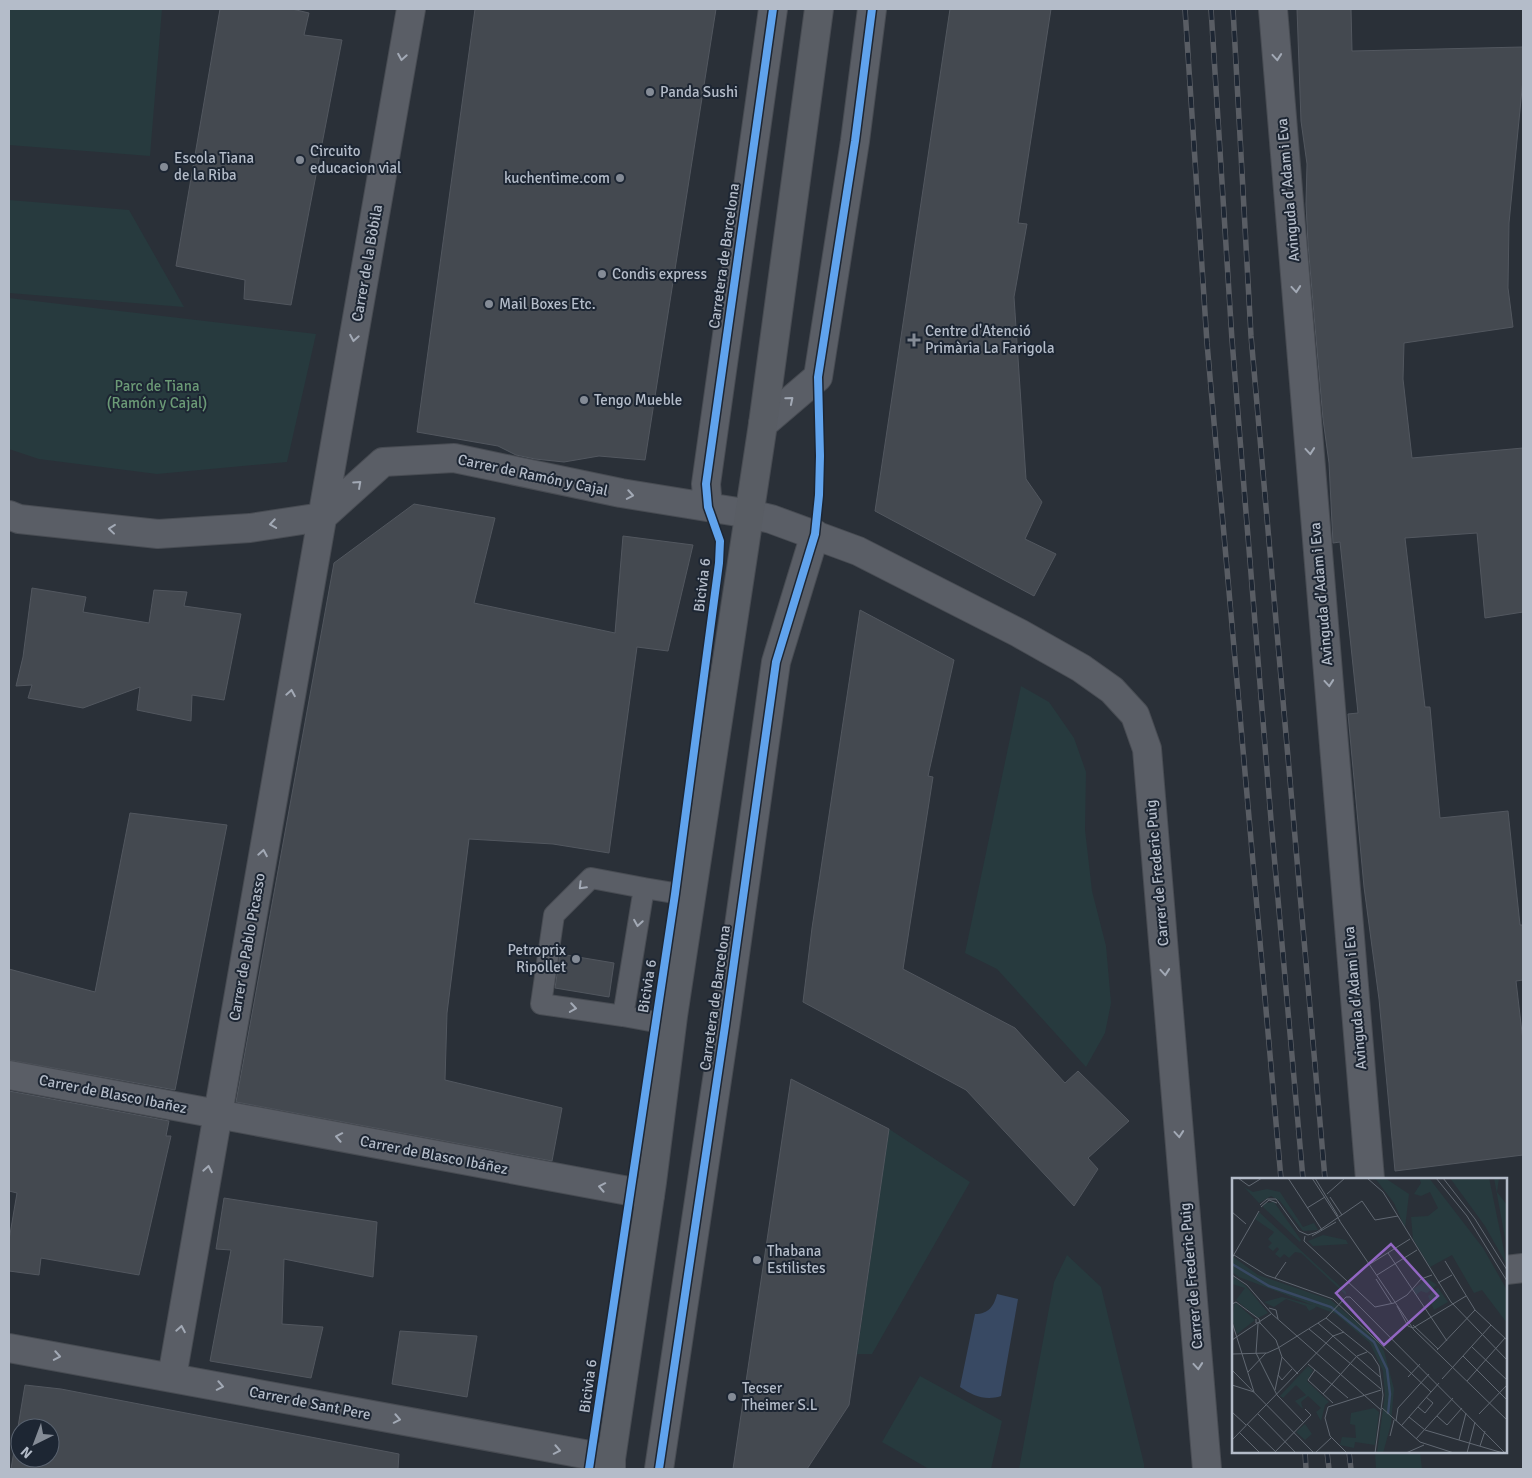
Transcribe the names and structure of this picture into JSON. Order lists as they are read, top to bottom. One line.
{"streets":{"street":["Avinguda d'Adam i Eva","Carretera de Barcelona","Carrer de la Bòbila","Carrer de Ramón y Cajal","Carrer de Frederic Puig","Carrer de Pablo Picasso","Carrer de Blasco Ibañez","Carrer de Blasco Ibáñez","Carrer de Sant Pere"],"cycle path":["Bicivia 6"]},"crossings":[["Carretera de Barcelona","Carrer de Ramón y Cajal"],["Carretera de Barcelona","Carrer de Frederic Puig"],["Carrer de la Bòbila","Carrer de Ramón y Cajal"],["Carrer de la Bòbila","Carrer de Pablo Picasso"],["Carrer de Ramón y Cajal","Carrer de Frederic Puig"],["Carrer de Ramón y Cajal","Carrer de Pablo Picasso"],["Carrer de Pablo Picasso","Carrer de Blasco Ibañez"],["Carrer de Pablo Picasso","Carrer de Blasco Ibáñez"],["Carrer de Pablo Picasso","Carrer de Sant Pere"],["Carrer de Blasco Ibañez","Carrer de Blasco Ibáñez"]],"one_way":["Avinguda d'Adam i Eva","Carrer de la Bòbila","Carrer de Ramón y Cajal","Carrer de Frederic Puig","Carrer de Pablo Picasso","Carrer de Blasco Ibáñez","Carrer de Sant Pere"],"parks":["Parc de Tiana (Ramón y Cajal)"],"places":{"other":["Panda Sushi","Circuito educacion vial","Escola Tiana de la Riba","kuchentime.com","Condis express","Mail Boxes Etc.","Tengo Mueble","Petroprix Ripollet","Thabana Estilistes","Tecser Theimer S.L"],"health":["Centre d'Atenció Primària La Farigola"]},"north":"bottom left"}
